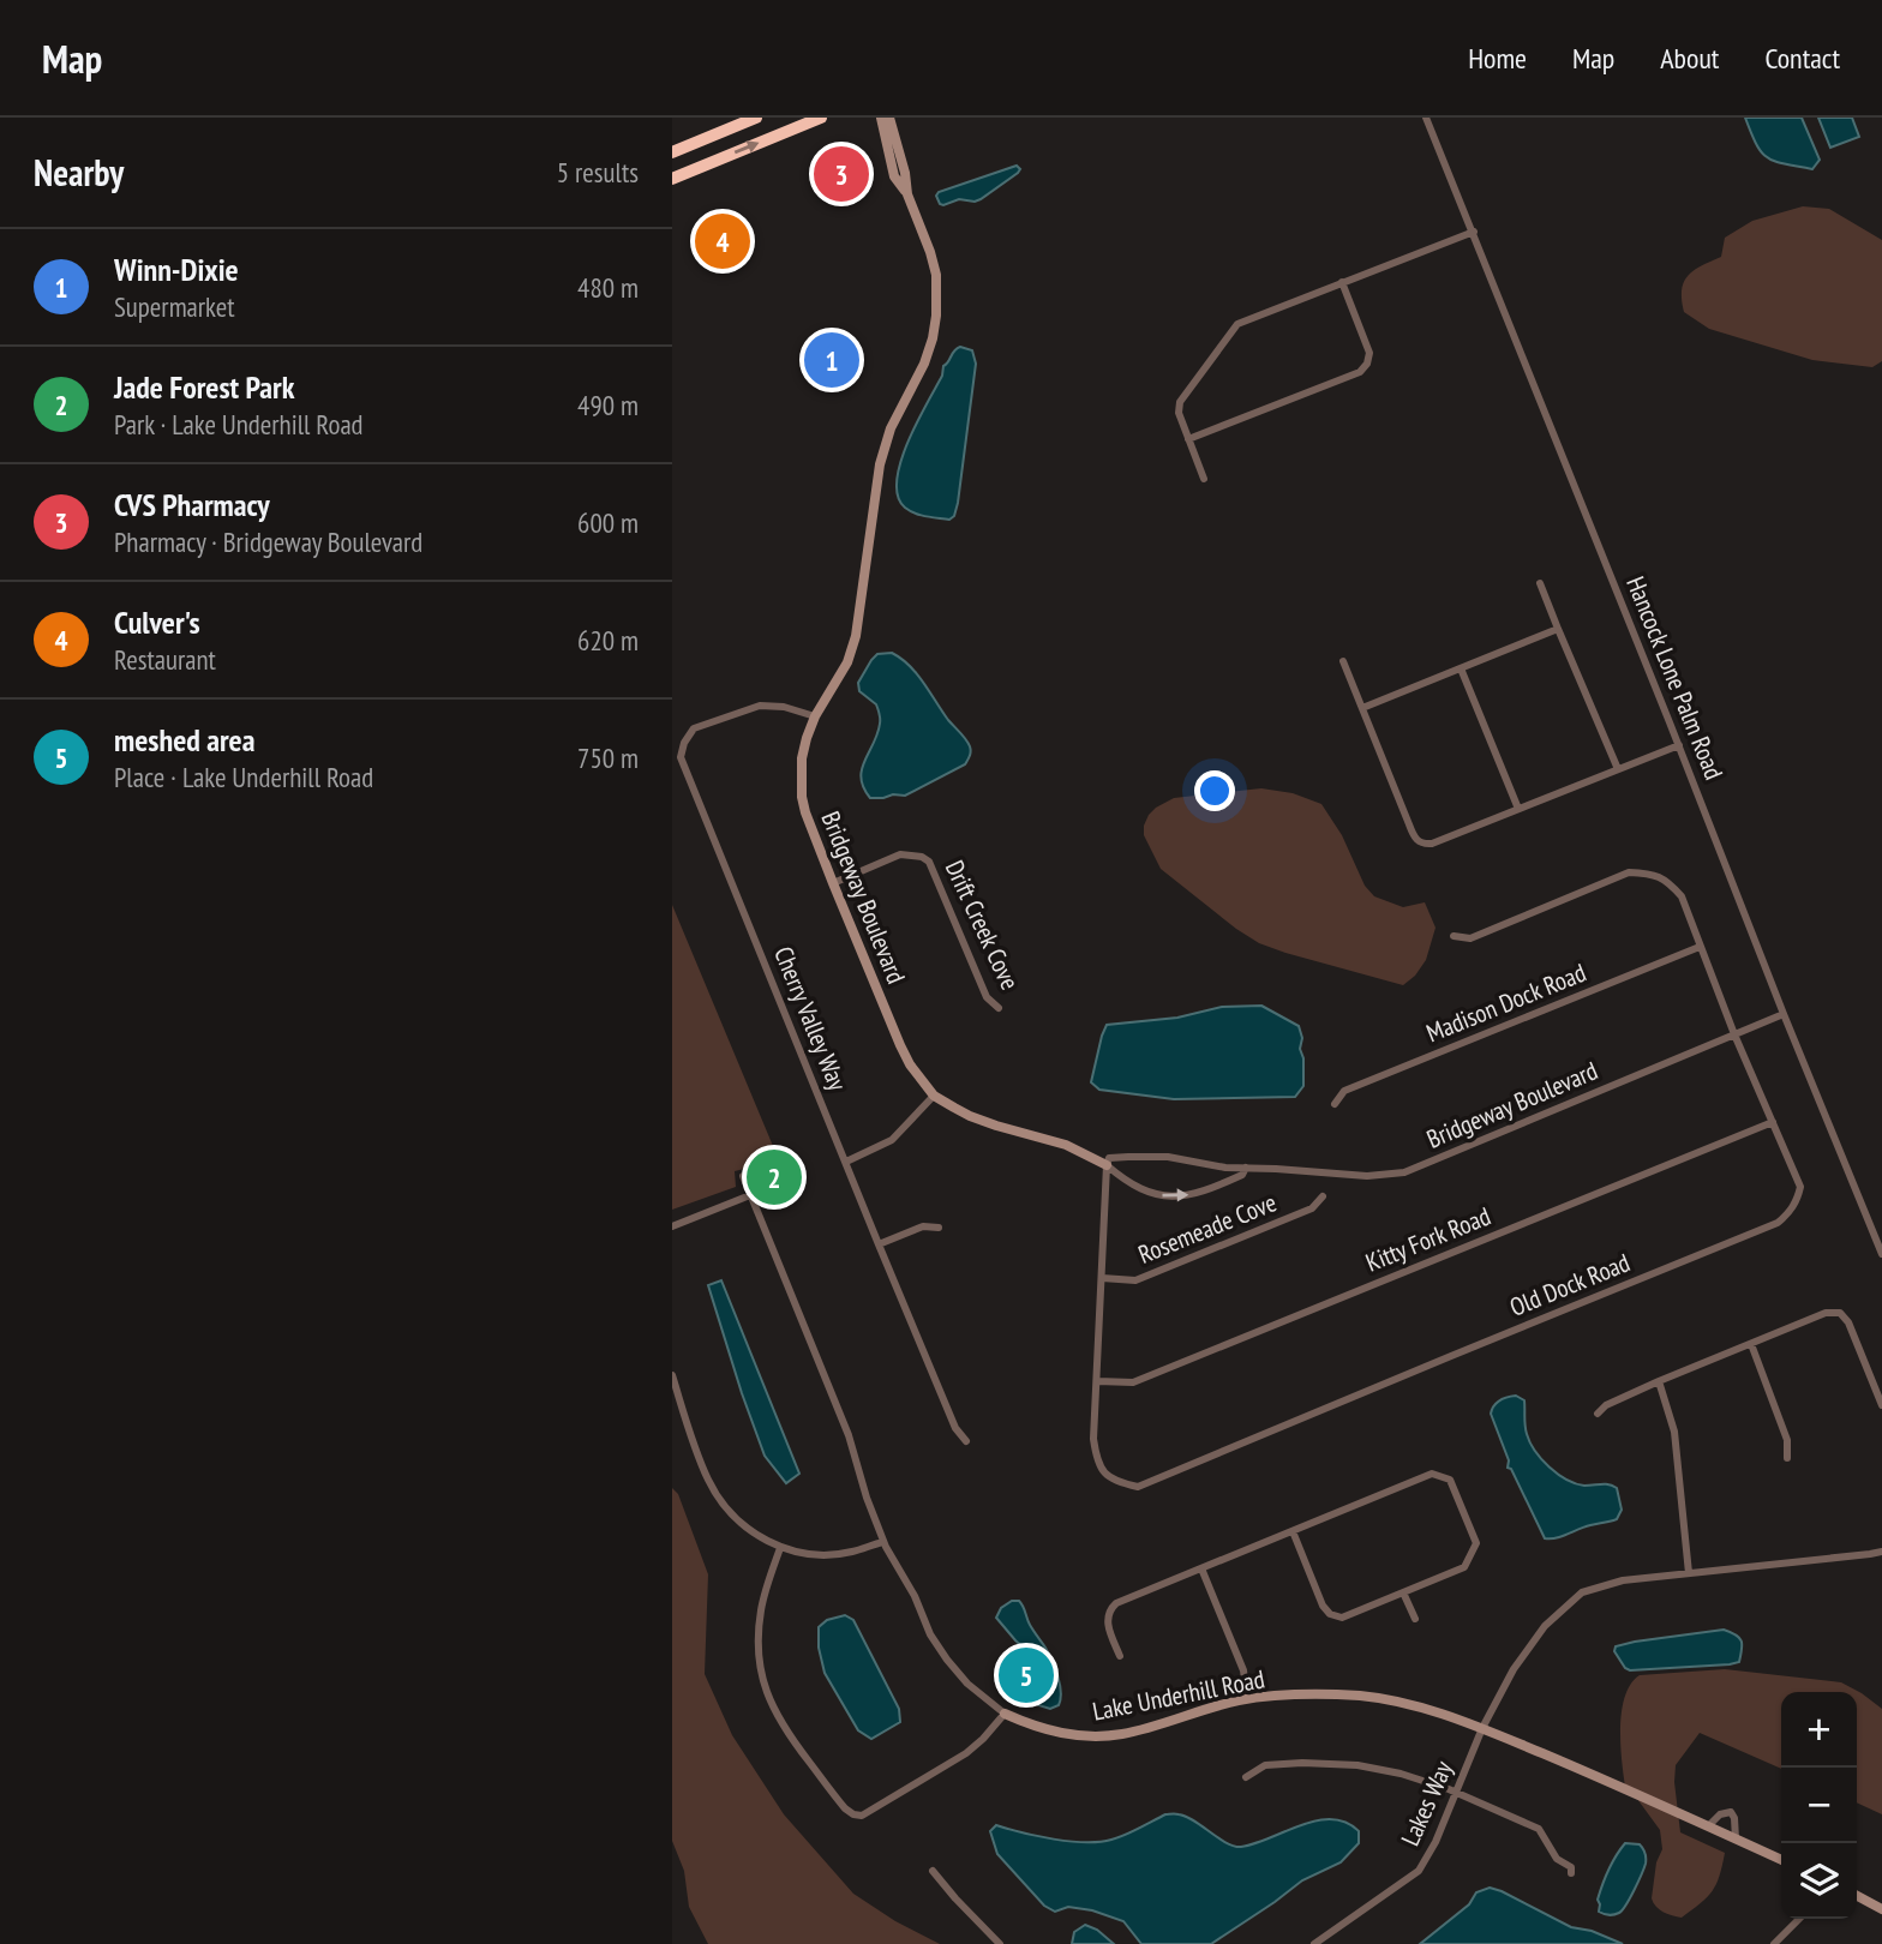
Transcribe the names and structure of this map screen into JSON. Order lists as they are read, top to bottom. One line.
{"streets":{"street":["Hancock Lone Palm Road","Bridgeway Boulevard","Drift Creek Cove","Madison Dock Road","Cherry Valley Way","Rosemeade Cove","Kitty Fork Road","Old Dock Road","Lake Underhill Road","Lakes Way"]},"crossings":[["Hancock Lone Palm Road","Bridgeway Boulevard"],["Bridgeway Boulevard","Drift Creek Cove"],["Bridgeway Boulevard","Cherry Valley Way"],["Bridgeway Boulevard","Old Dock Road"],["Madison Dock Road","Old Dock Road"],["Rosemeade Cove","Old Dock Road"],["Kitty Fork Road","Old Dock Road"],["Lake Underhill Road","Lakes Way"]],"page":{"header":"Map","nav":["Home","Map","About","Contact"],"heading":["Nearby","5 results"],"pins":["3","4","1","2","5"],"list":[{"mark":"1","name":"Winn-Dixie","note":"Supermarket","value":"480 m"},{"mark":"2","name":"Jade Forest Park","note":"Park · Lake Underhill Road","value":"490 m"},{"mark":"3","name":"CVS Pharmacy","note":"Pharmacy · Bridgeway Boulevard","value":"600 m"},{"mark":"4","name":"Culver's","note":"Restaurant","value":"620 m"},{"mark":"5","name":"meshed area","note":"Place · Lake Underhill Road","value":"750 m"}],"map_buttons":["+","−"]}}
